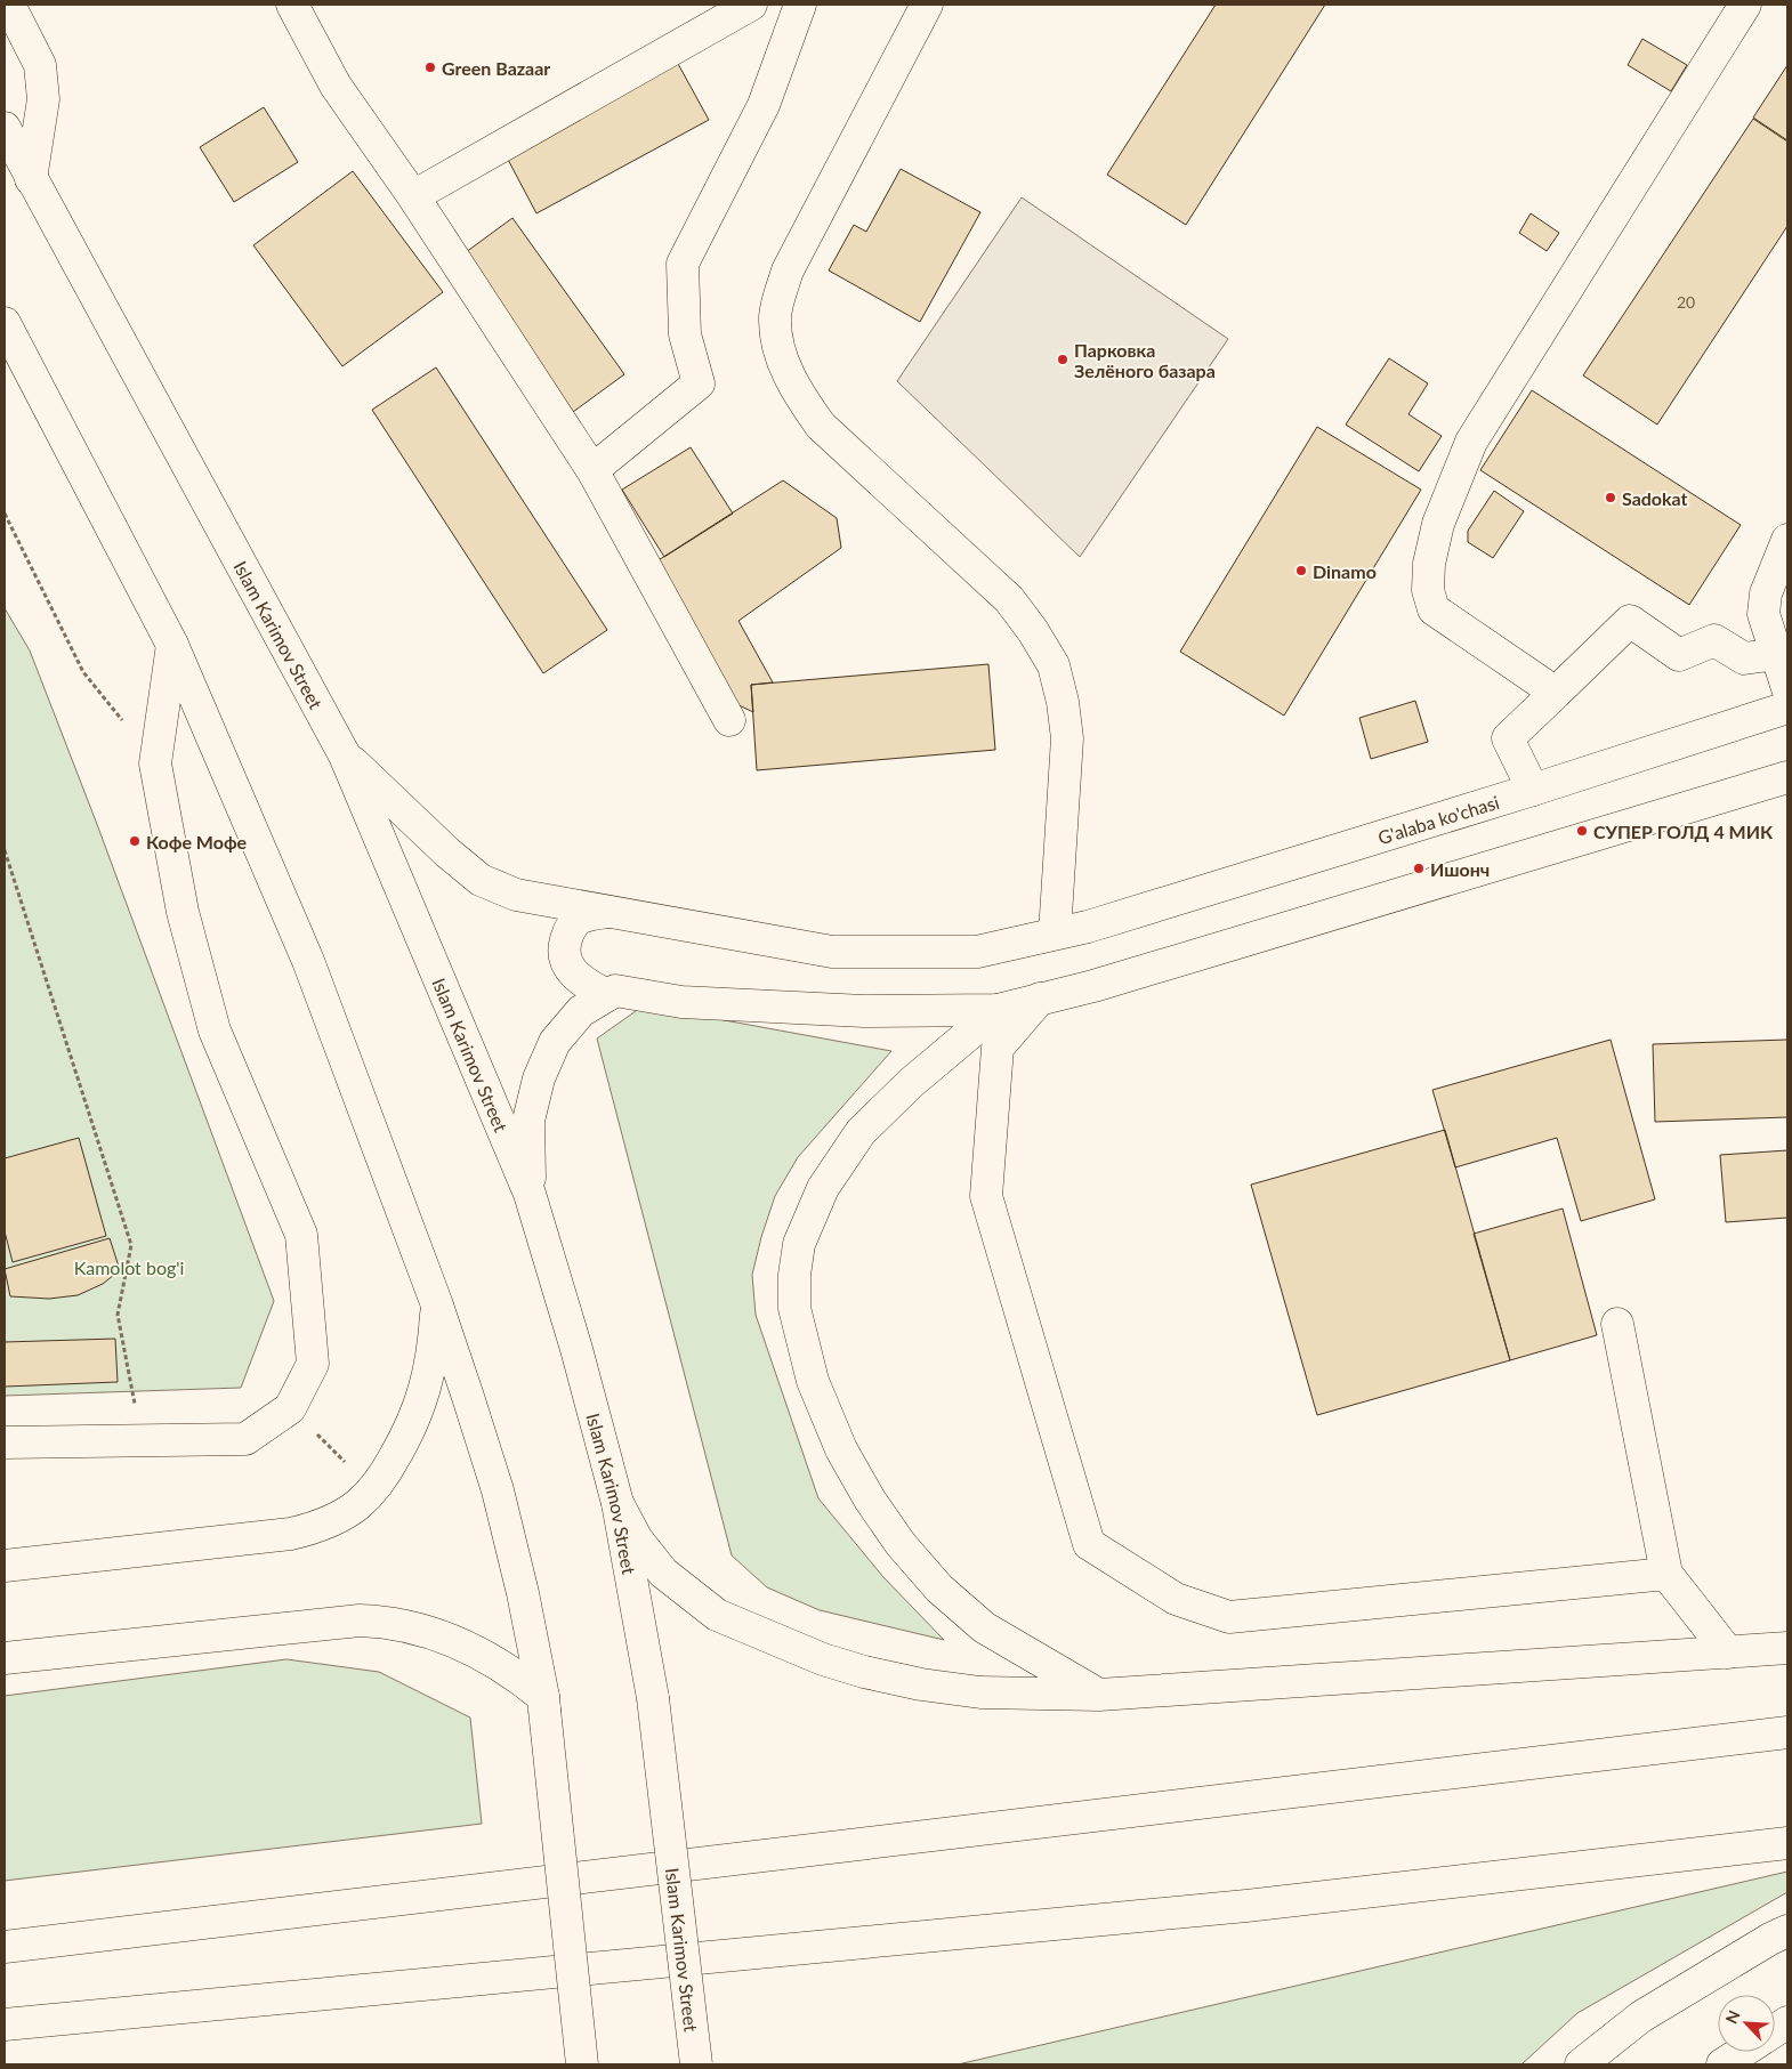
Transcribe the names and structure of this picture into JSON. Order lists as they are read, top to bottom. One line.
{"streets":{"main road":["Islam Karimov Street","G'alaba ko'chasi"]},"crossings":[["Islam Karimov Street","G'alaba ko'chasi"]],"parks":["Kamolot bog'i"],"places":["Green Bazaar","Парковка Зелёного базара","Sadokat","Dinamo","СУПЕР ГОЛД 4 МИК","Кофе Мофе","Ишонч"],"house_numbers":["20"],"north":"top left"}
